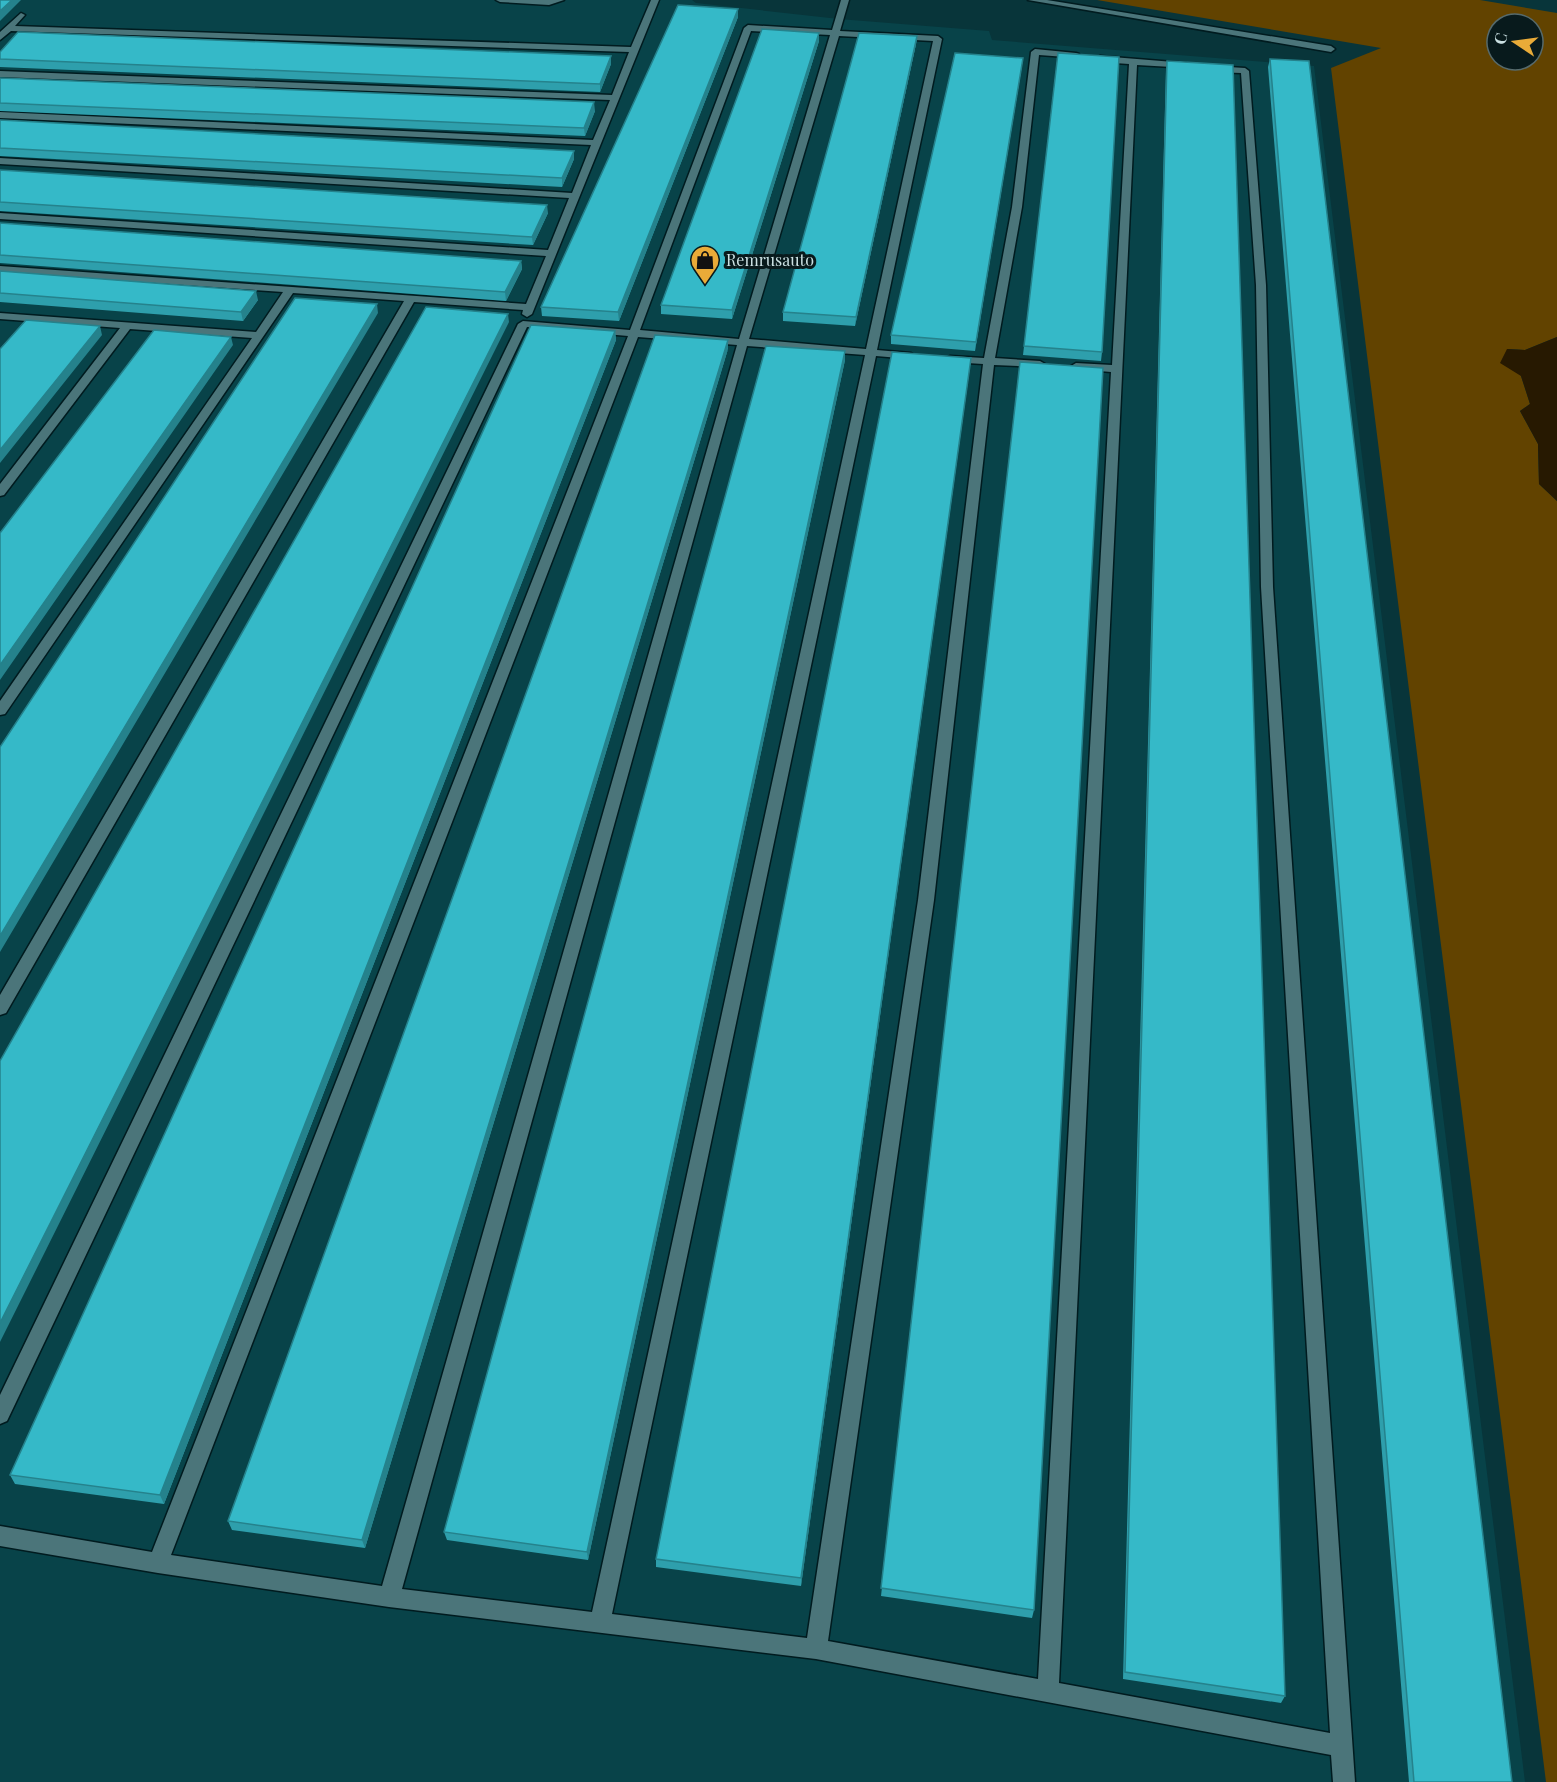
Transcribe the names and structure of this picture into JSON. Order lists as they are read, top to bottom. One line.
{"places":{"shop":["Remrusauto"]},"north":"left"}
